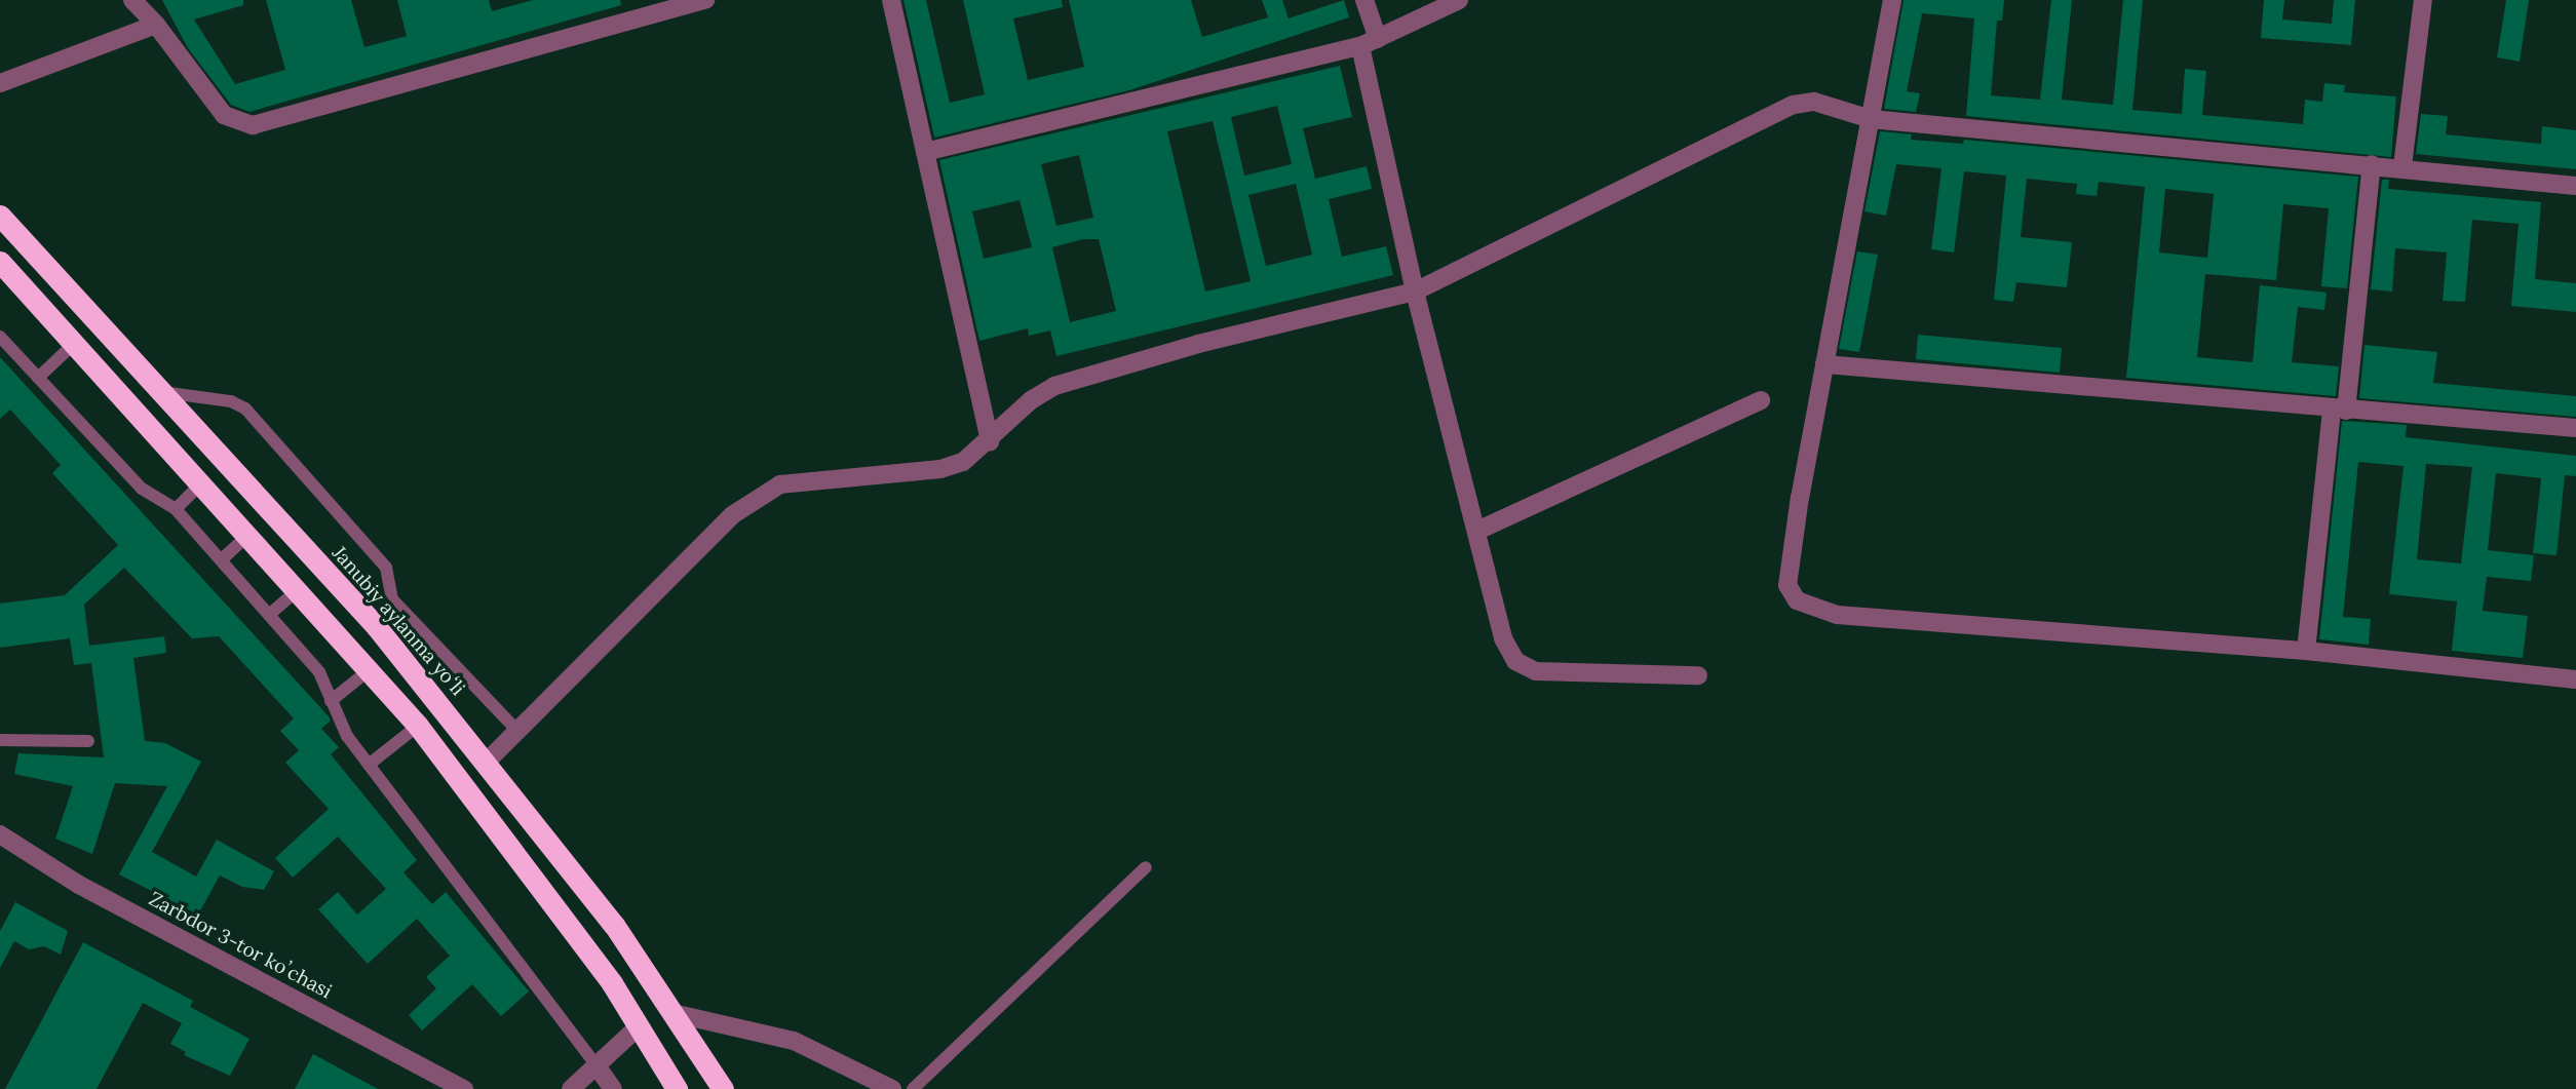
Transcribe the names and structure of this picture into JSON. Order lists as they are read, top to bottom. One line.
{"streets":{"highway":["Janubiy aylanma yoʻli"],"street":["Zarbdor 3-tor koʼchasi"]}}
